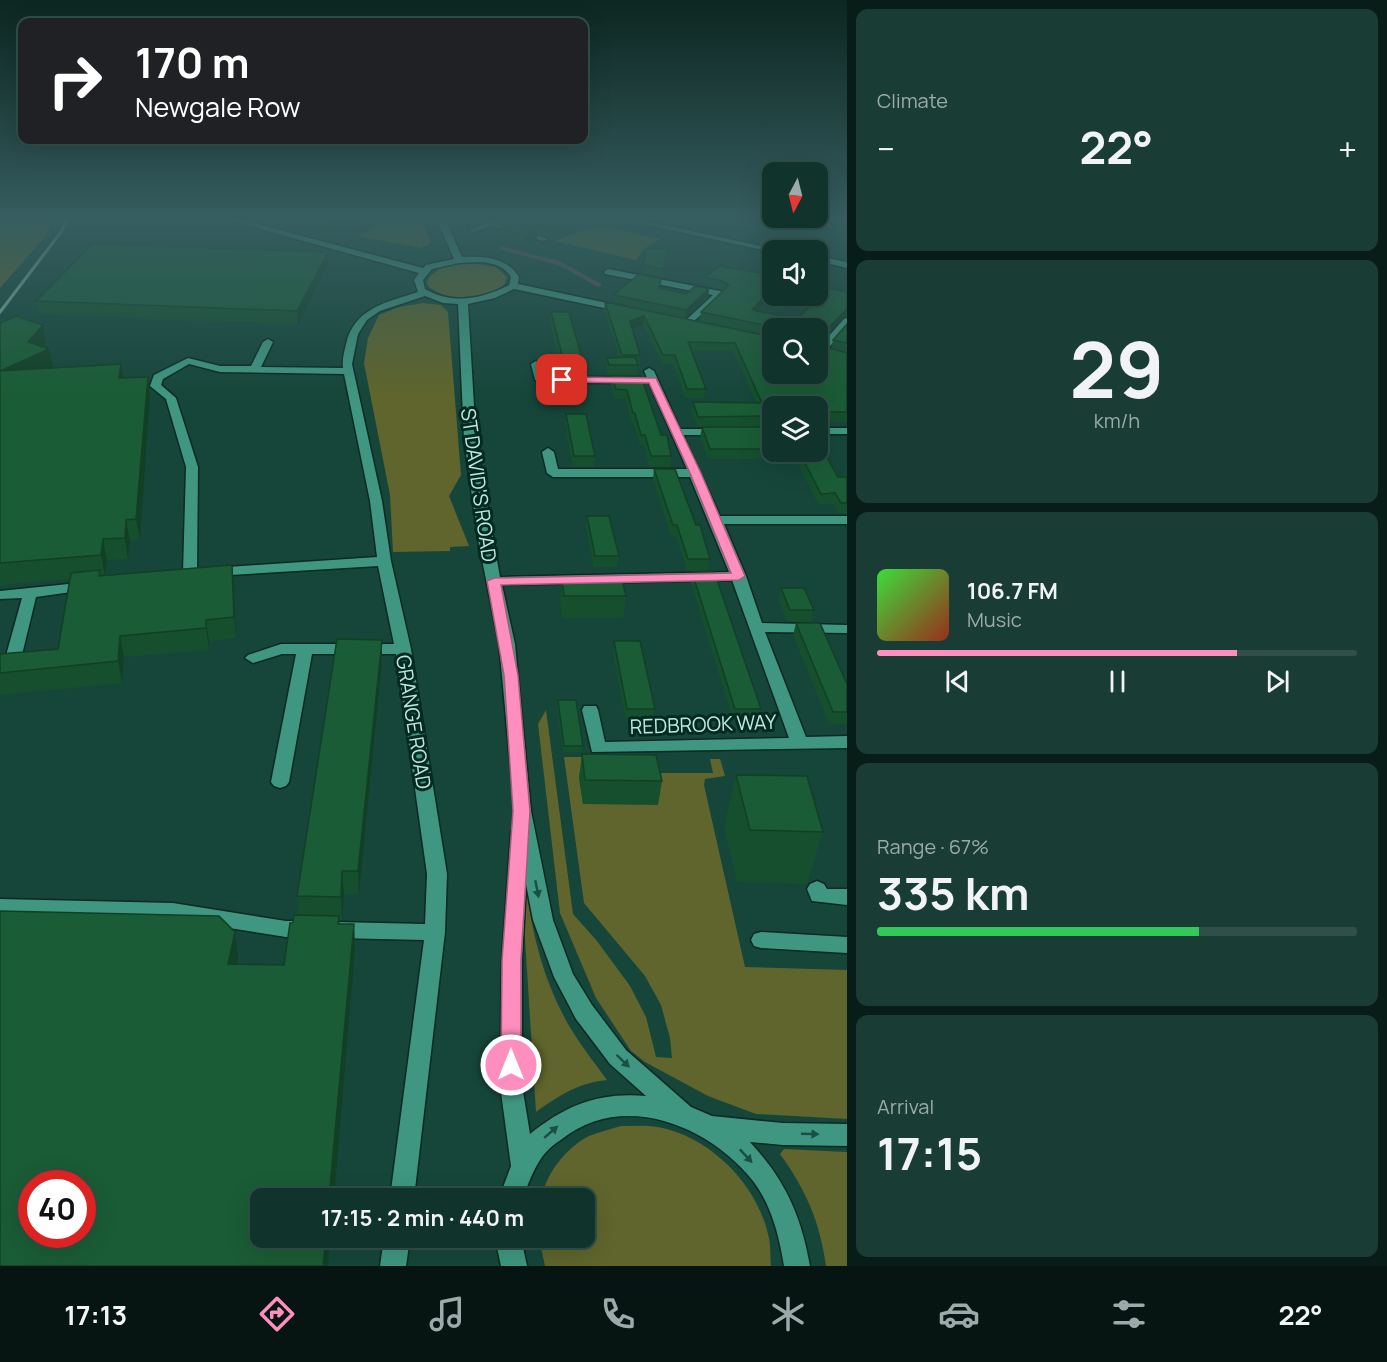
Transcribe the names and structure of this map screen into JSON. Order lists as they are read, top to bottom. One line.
{"streets":{"street":["ST DAVID'S ROAD","GRANGE ROAD","REDBROOK WAY"]},"north":"bottom","page":{"tile":["Climate",["29","km/h"],["Range · 67%","335 km"],["Arrival","17:15"]],"turn":["170 m","Newgale Row"],"heat":["−","22°","+"],"song":["106.7 FM","Music"],"limit":"40","trip":"17:15 · 2 min · 440 m","tabs":["17:13","22°"]}}
